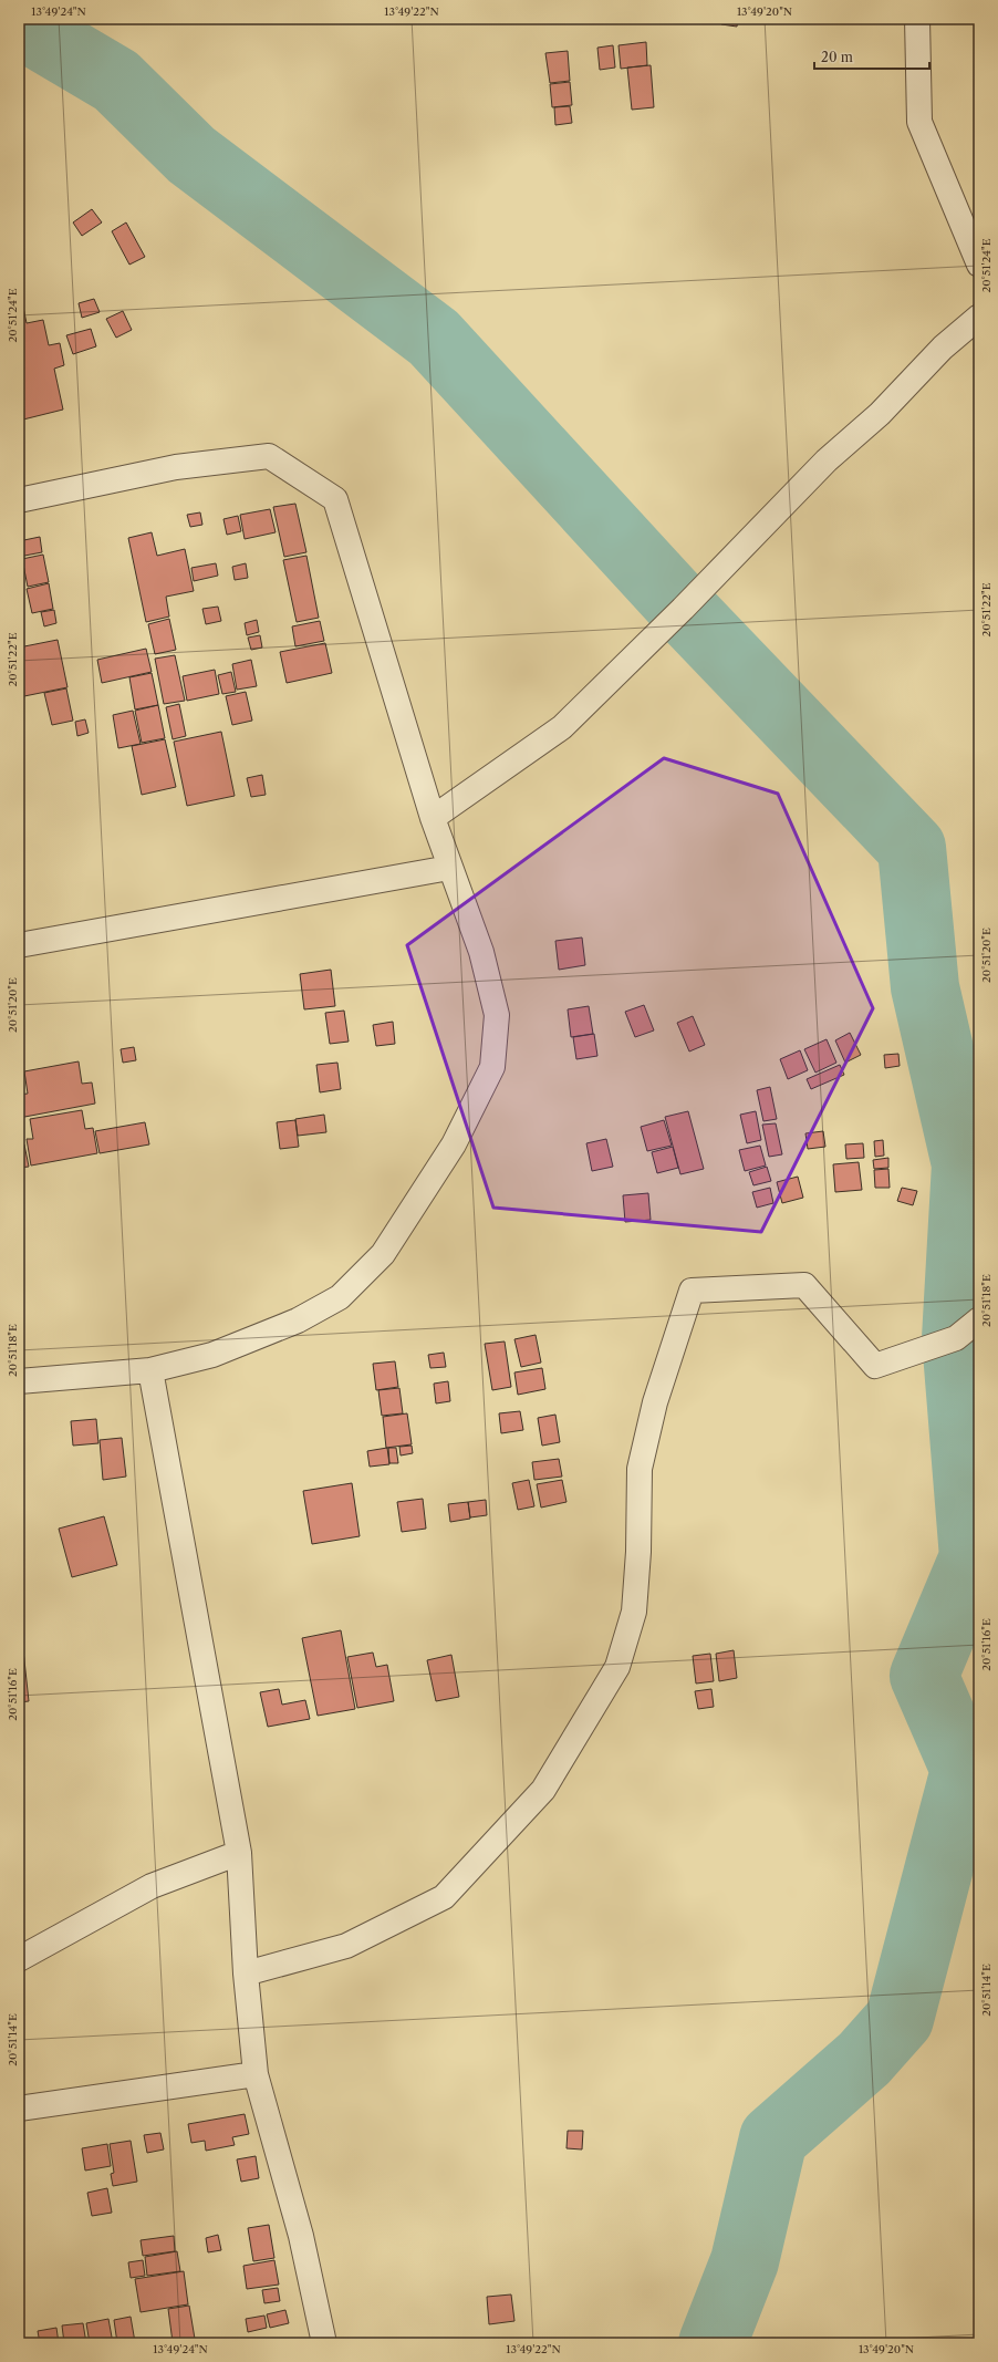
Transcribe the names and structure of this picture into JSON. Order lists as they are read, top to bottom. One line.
{"scale_bar":"20 m","coordinates":["13°49'24\"N","13°49'22\"N","13°49'20\"N","20°51'24\"E","20°51'22\"E","20°51'20\"E","20°51'18\"E","20°51'16\"E","20°51'14\"E"]}
